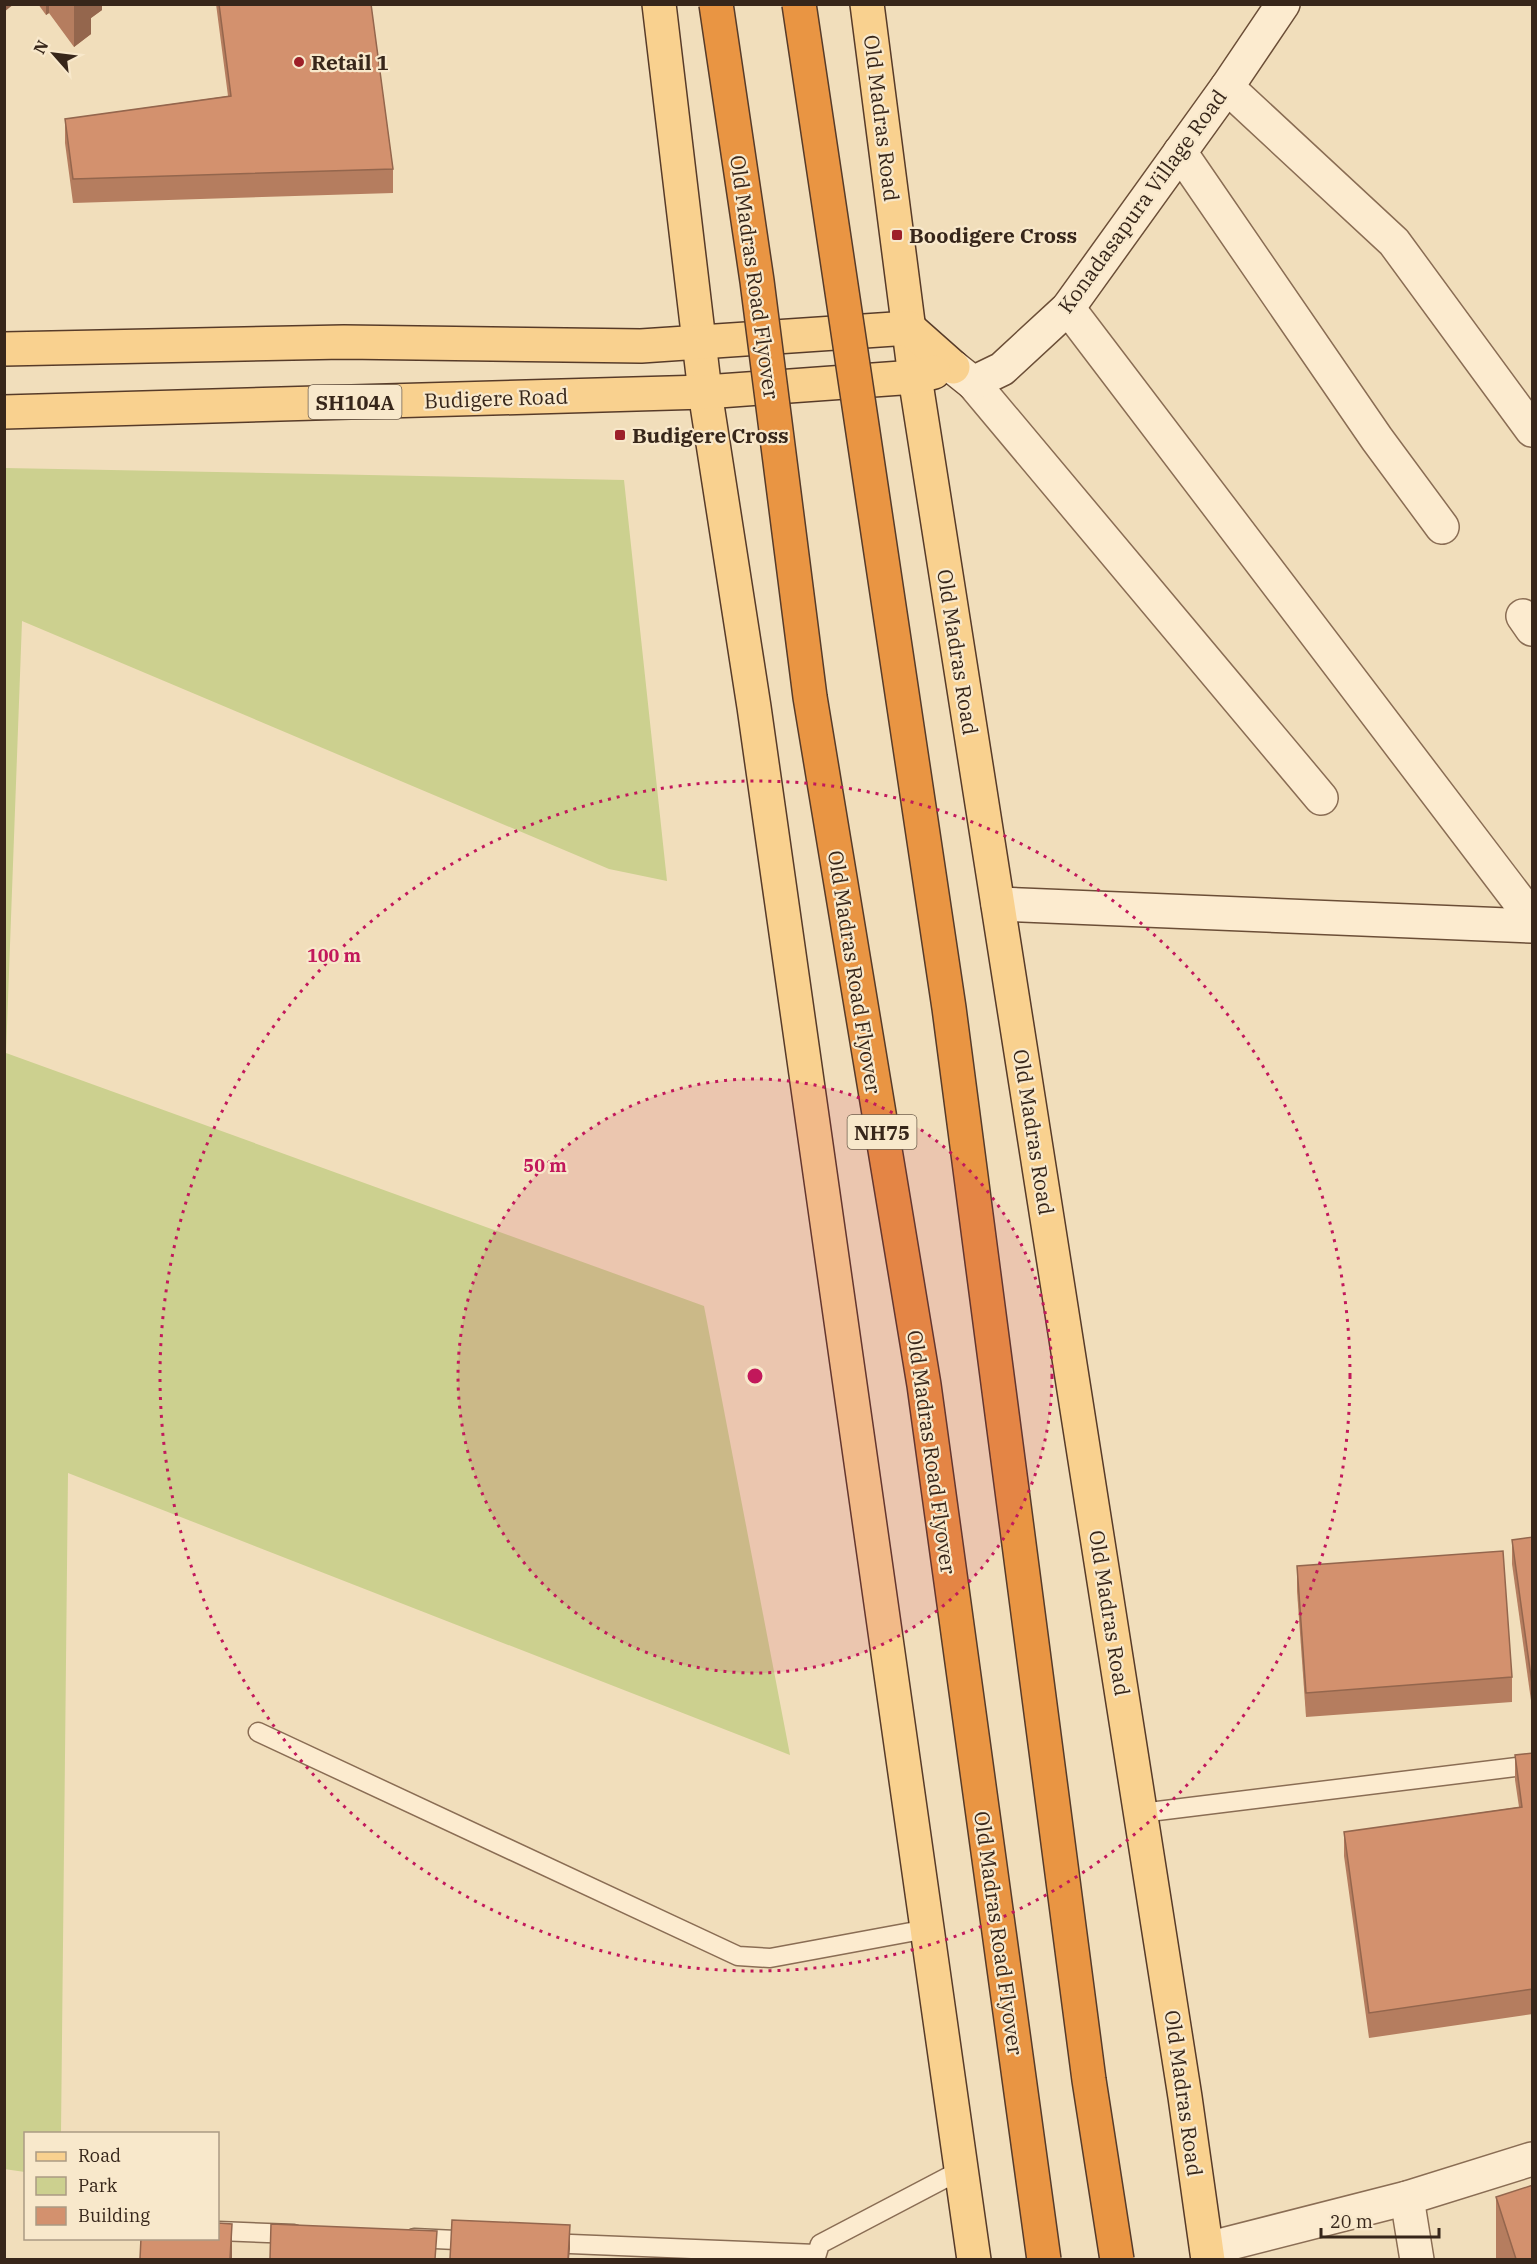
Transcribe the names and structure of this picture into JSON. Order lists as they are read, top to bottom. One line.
{"streets":{"highway":["Old Madras Road Flyover","NH75"],"main road":["Old Madras Road","Budigere Road","SH104A"],"street":["Konadasapura Village Road"]},"crossings":[["Old Madras Road","Budigere Road"],["Konadasapura Village Road","Budigere Road"]],"places":{"other":["Retail 1"],"transit":["Boodigere Cross","Budigere Cross"]},"legend":["Road","Park","Building"],"scale_bar":"20 m","north":"top left","rings":["100 m","50 m"]}
